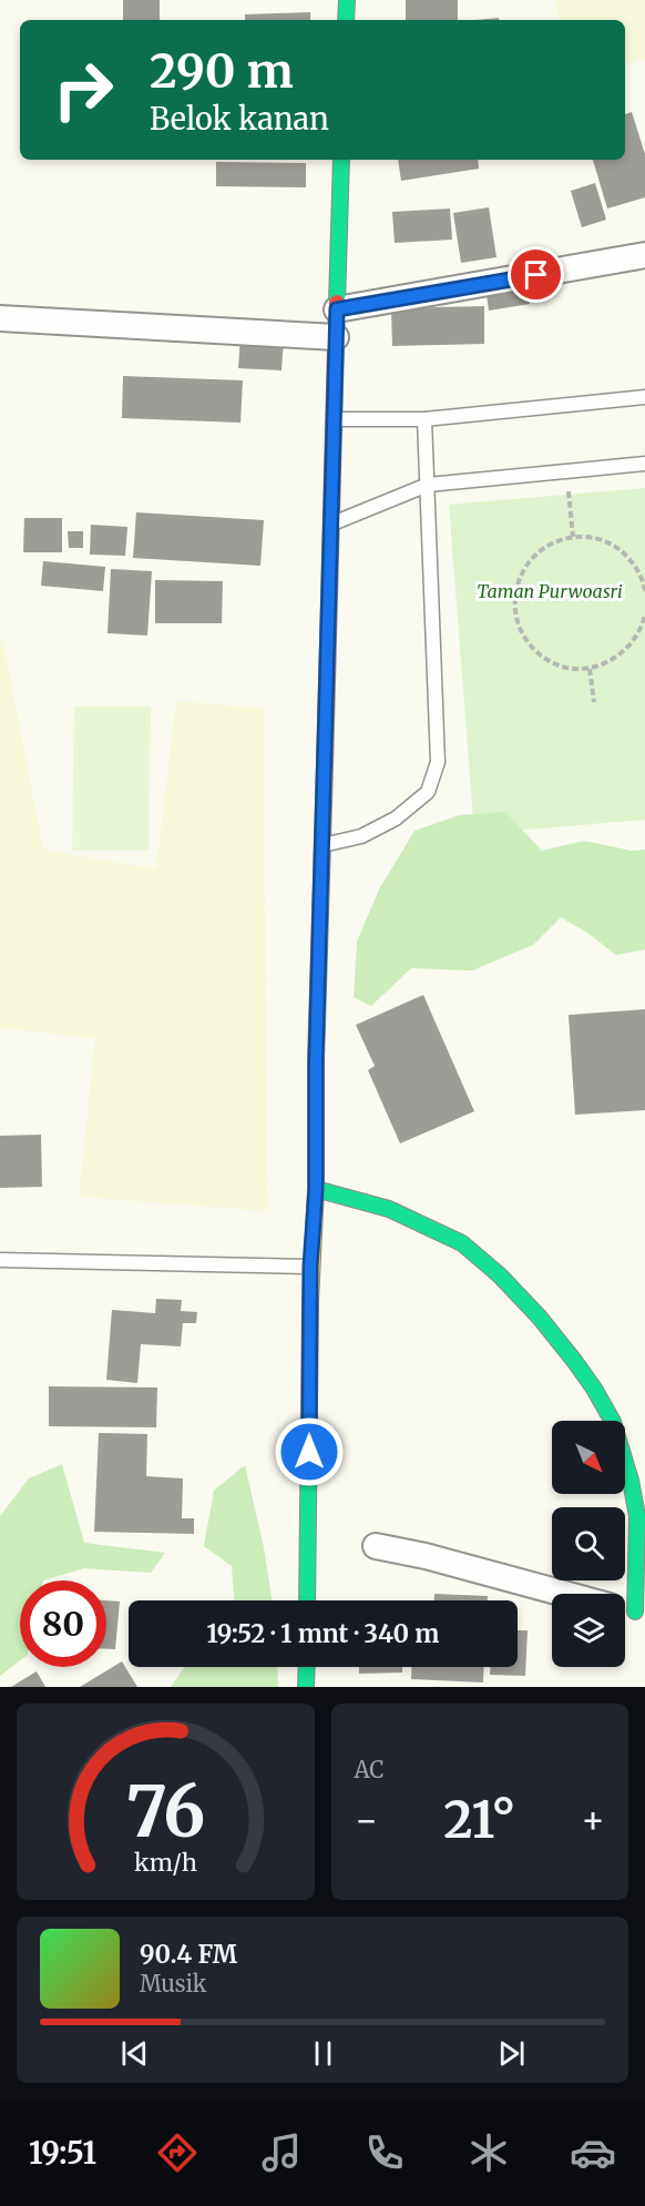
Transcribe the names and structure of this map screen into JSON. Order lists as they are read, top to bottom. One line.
{"parks":["Taman Purwoasri"],"north":"bottom right","page":{"turn":["290 m","Belok kanan"],"limit":"80","trip":"19:52 · 1 mnt · 340 m","tile":"AC","heat":["−","21°","+"],"song":["90.4 FM","Musik"],"tabs":"19:51","gauge":["76","km/h"]}}
